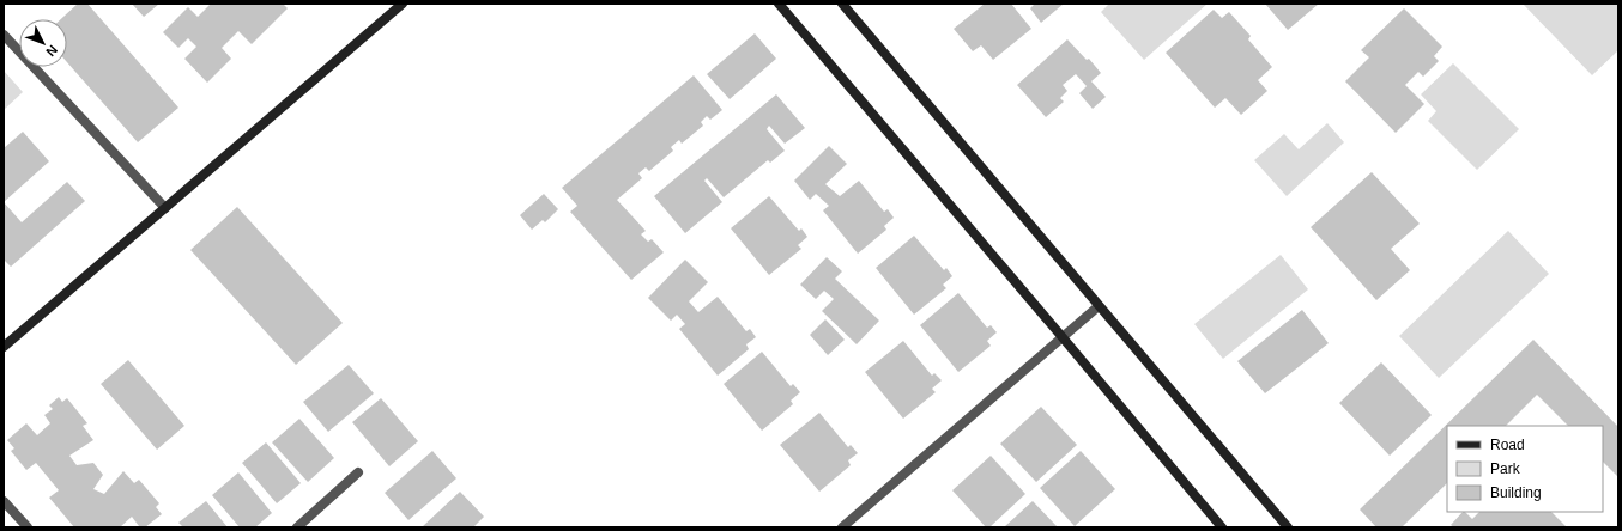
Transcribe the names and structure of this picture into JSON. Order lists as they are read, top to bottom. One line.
{"legend":["Road","Park","Building"],"north":"bottom right"}
